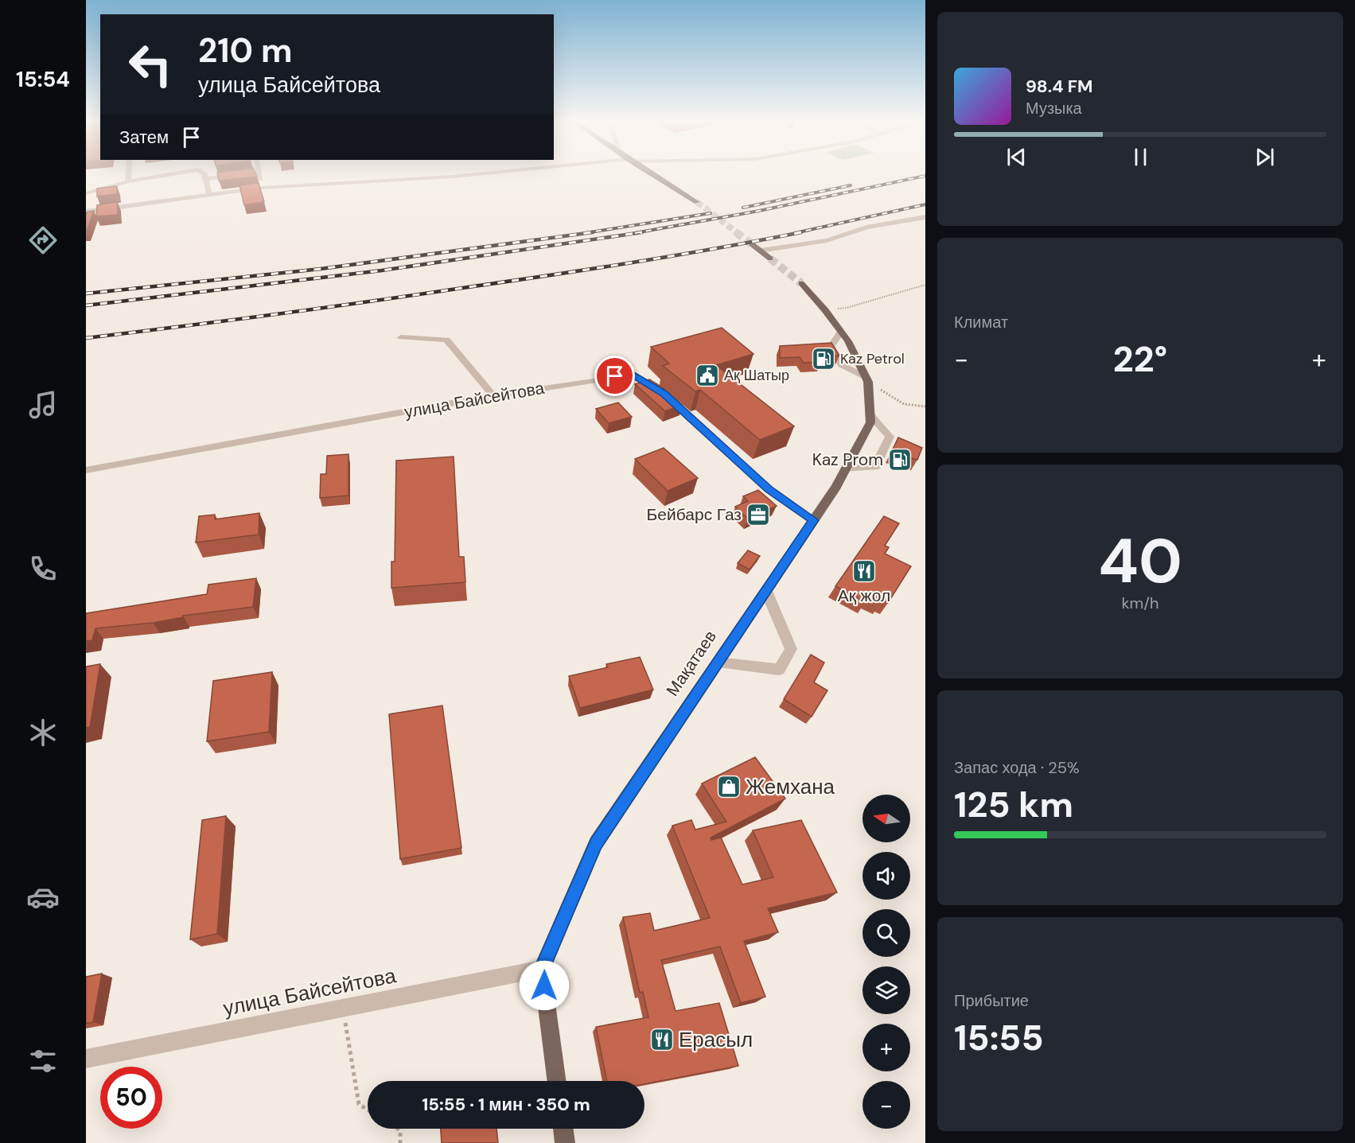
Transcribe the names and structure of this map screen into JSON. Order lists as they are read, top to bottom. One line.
{"streets":{"main road":["Мақатаев"],"street":["улица Байсейтова"]},"crossings":[["улица Байсейтова","Мақатаев"]],"places":{"fuel station":["Kaz Petrol","Kaz Prom"],"public building":["Ақ Шатыр"],"office":["Бейбарс Газ"],"restaurant":["Ақ жол","Ерасыл"],"shop":["Жемхана"]},"north":"left","page":{"tabs":"15:54","turn":["210 m","улица Байсейтова"],"song":["98.4 FM","Музыка"],"then":"Затем","tile":["Климат",["40","km/h"],["Запас хода · 25%","125 km"],["Прибытие","15:55"]],"heat":["−","22°","+"],"map_buttons":["+","−"],"limit":"50","trip":"15:55 · 1 мин · 350 m"}}
